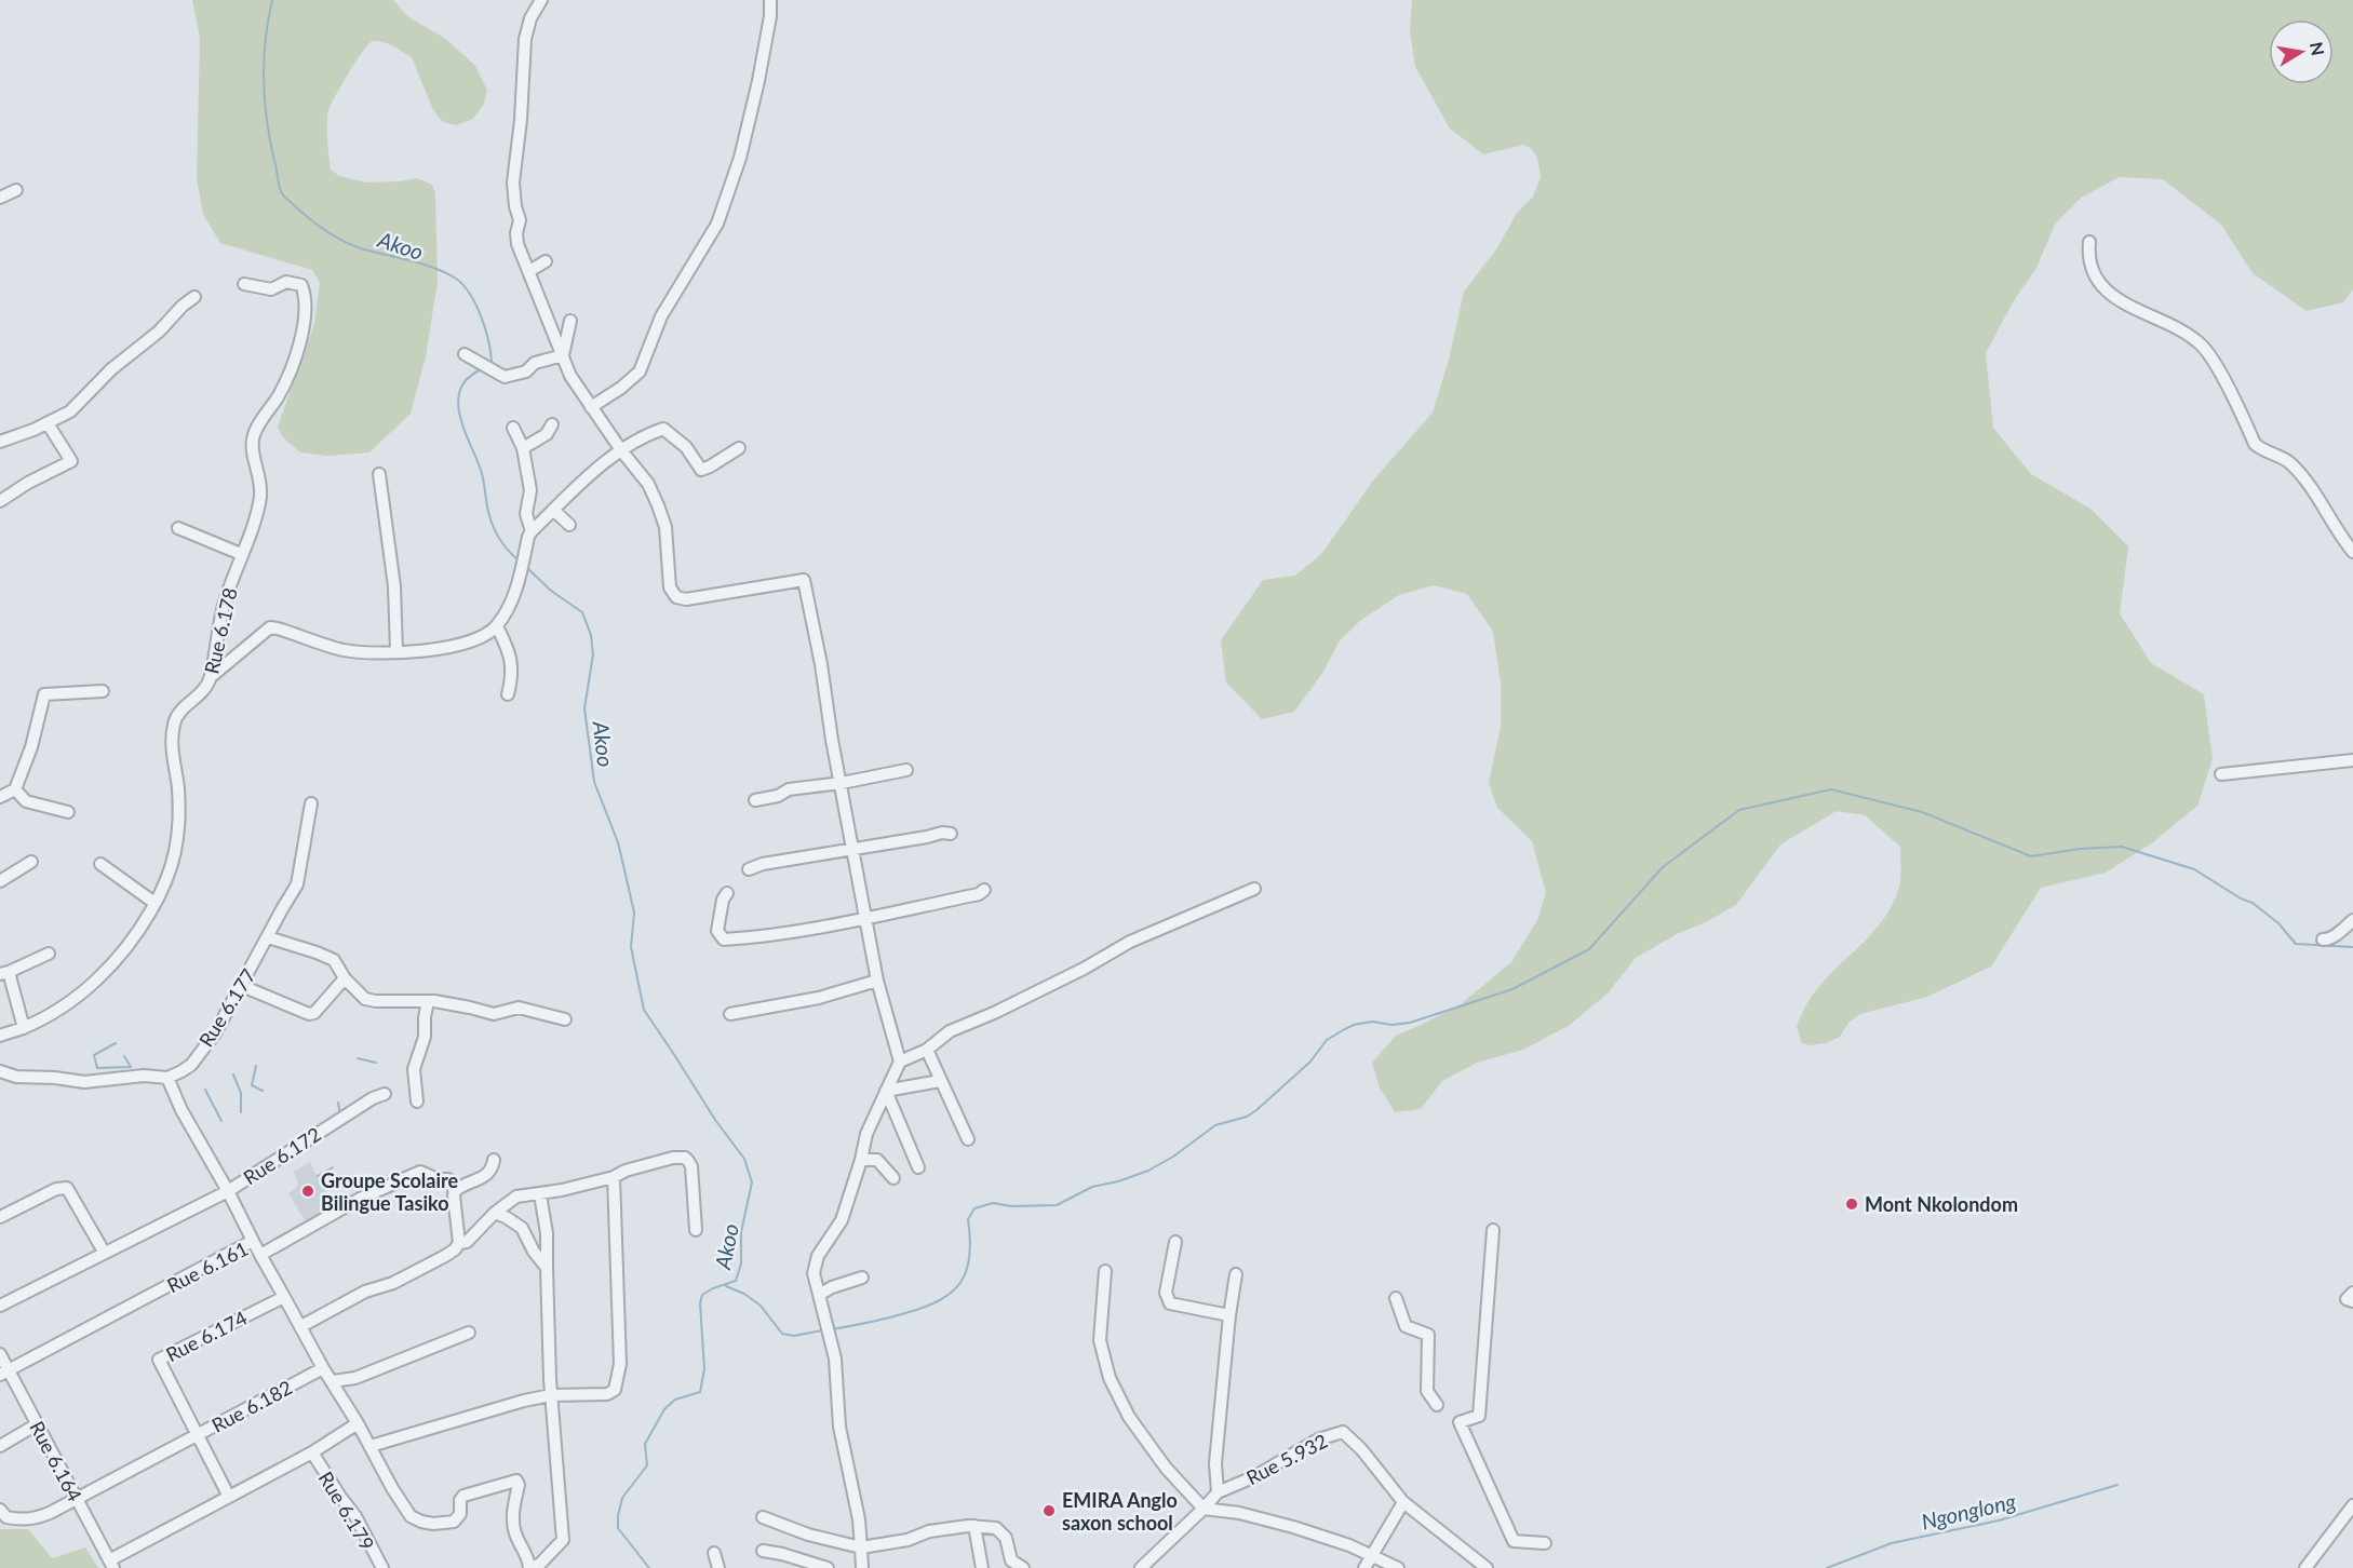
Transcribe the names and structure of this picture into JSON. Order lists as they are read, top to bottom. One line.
{"streets":{"street":["Rue 6.178","Rue 6.177","Rue 6.172","Rue 6.161","Rue 6.174","Rue 6.182","Rue 5.932","Rue 6.164","Rue 6.179"]},"crossings":[["Rue 6.172","Rue 6.161"],["Rue 6.161","Rue 6.164"],["Rue 6.174","Rue 6.182"],["Rue 6.182","Rue 6.164"]],"water":["Akoo","Ngonglong"],"places":["Groupe Scolaire Bilingue Tasiko","Mont Nkolondom","EMIRA Anglo saxon school"],"north":"right"}
